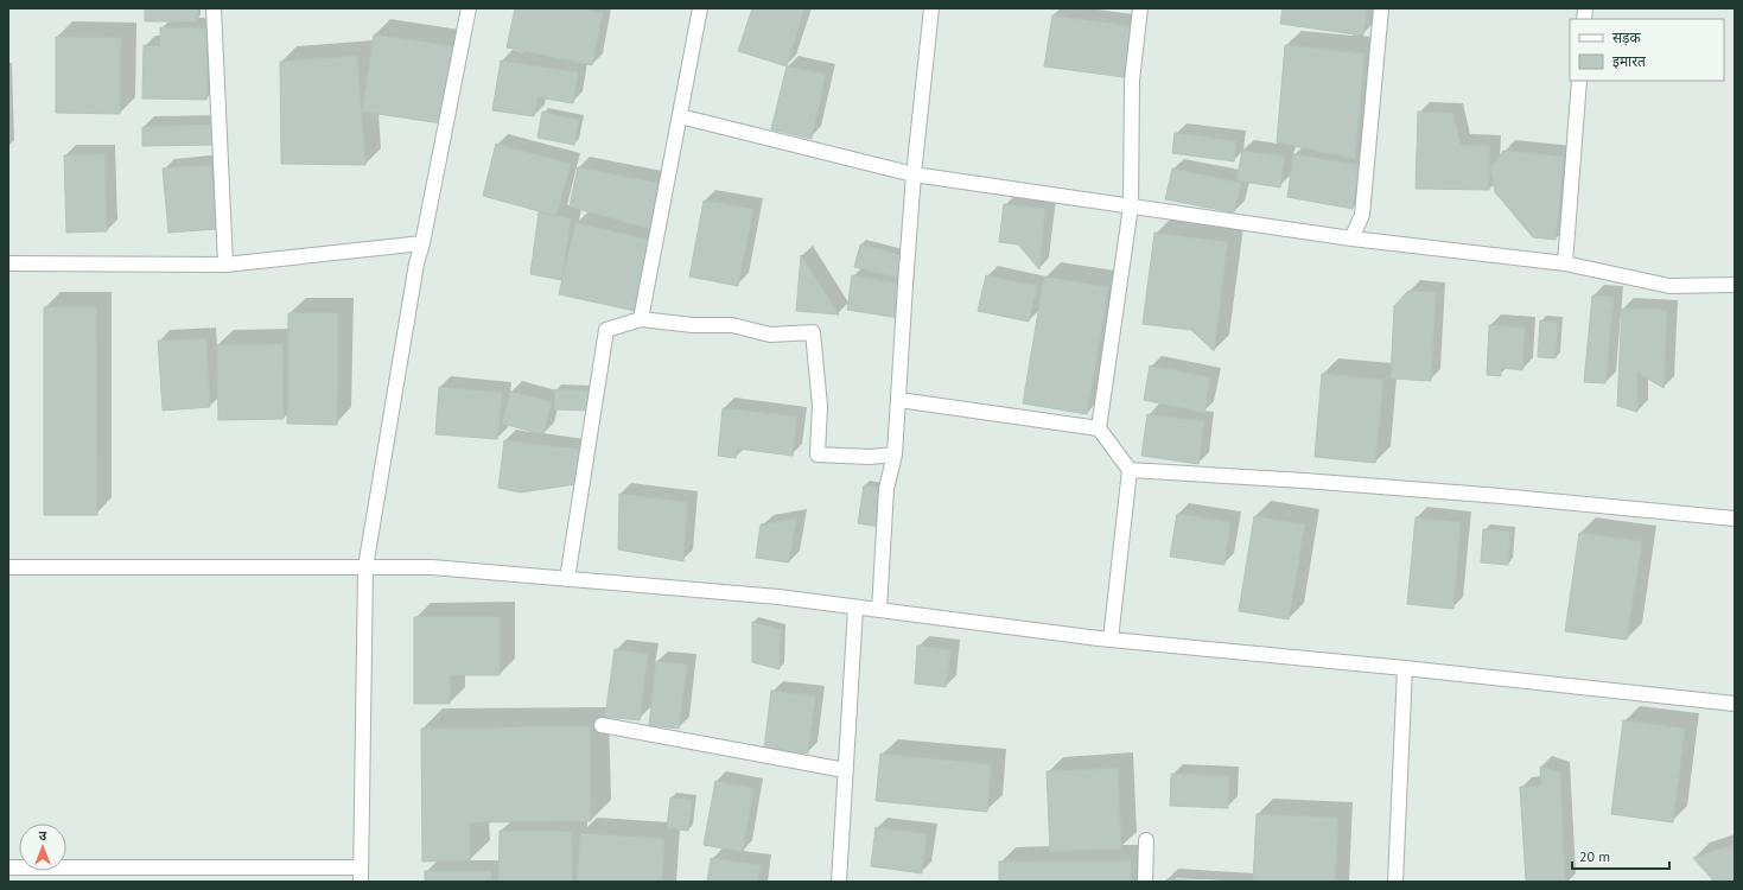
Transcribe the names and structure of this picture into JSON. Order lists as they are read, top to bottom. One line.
{"legend":["सड़क","इमारत"],"scale_bar":"20 m","north":"top"}
